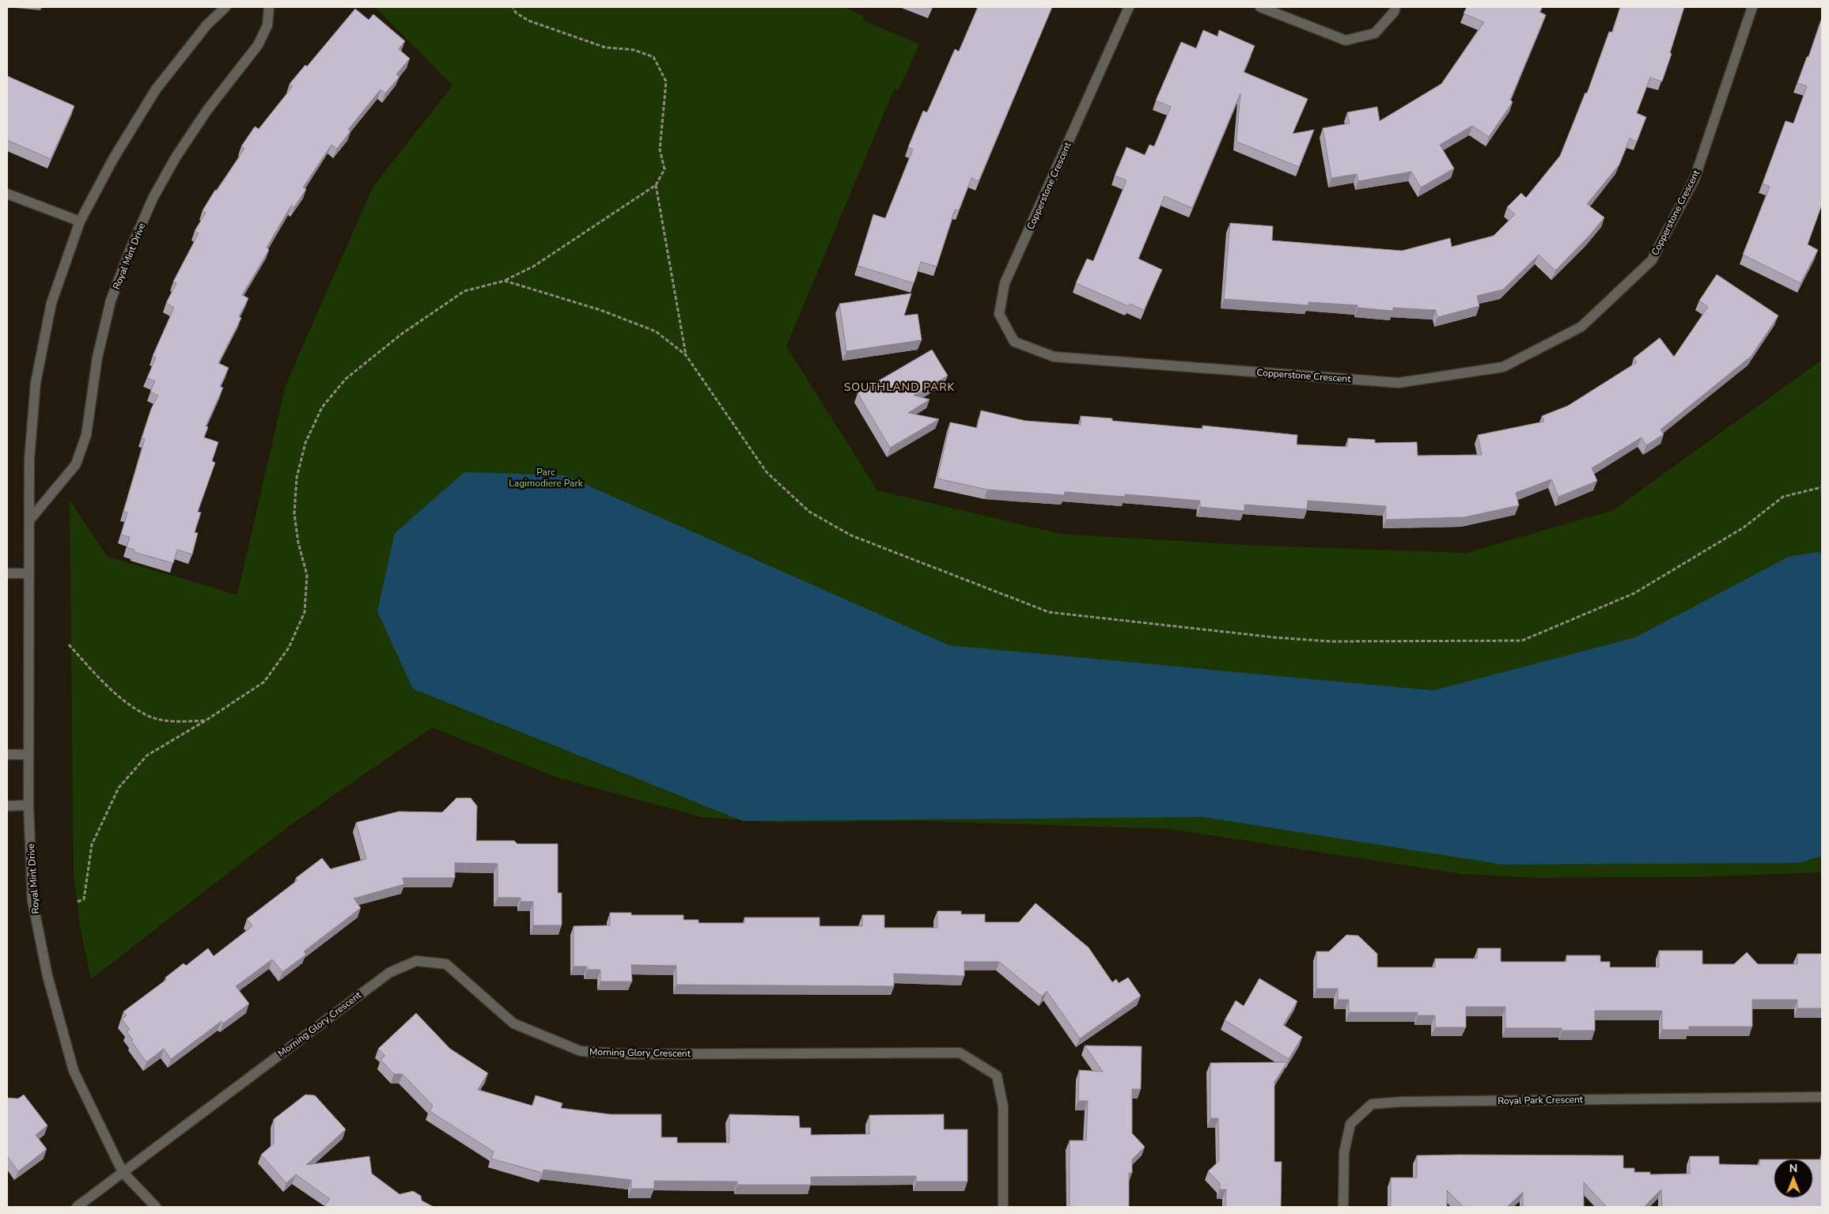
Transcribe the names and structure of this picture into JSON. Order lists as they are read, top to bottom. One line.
{"streets":{"street":["Copperstone Crescent","Royal Mint Drive","Morning Glory Crescent","Royal Park Crescent"]},"crossings":[["Royal Mint Drive","Morning Glory Crescent"]],"districts":["SOUTHLAND PARK"],"parks":["Parc Lagimodiere Park"],"north":"top"}
